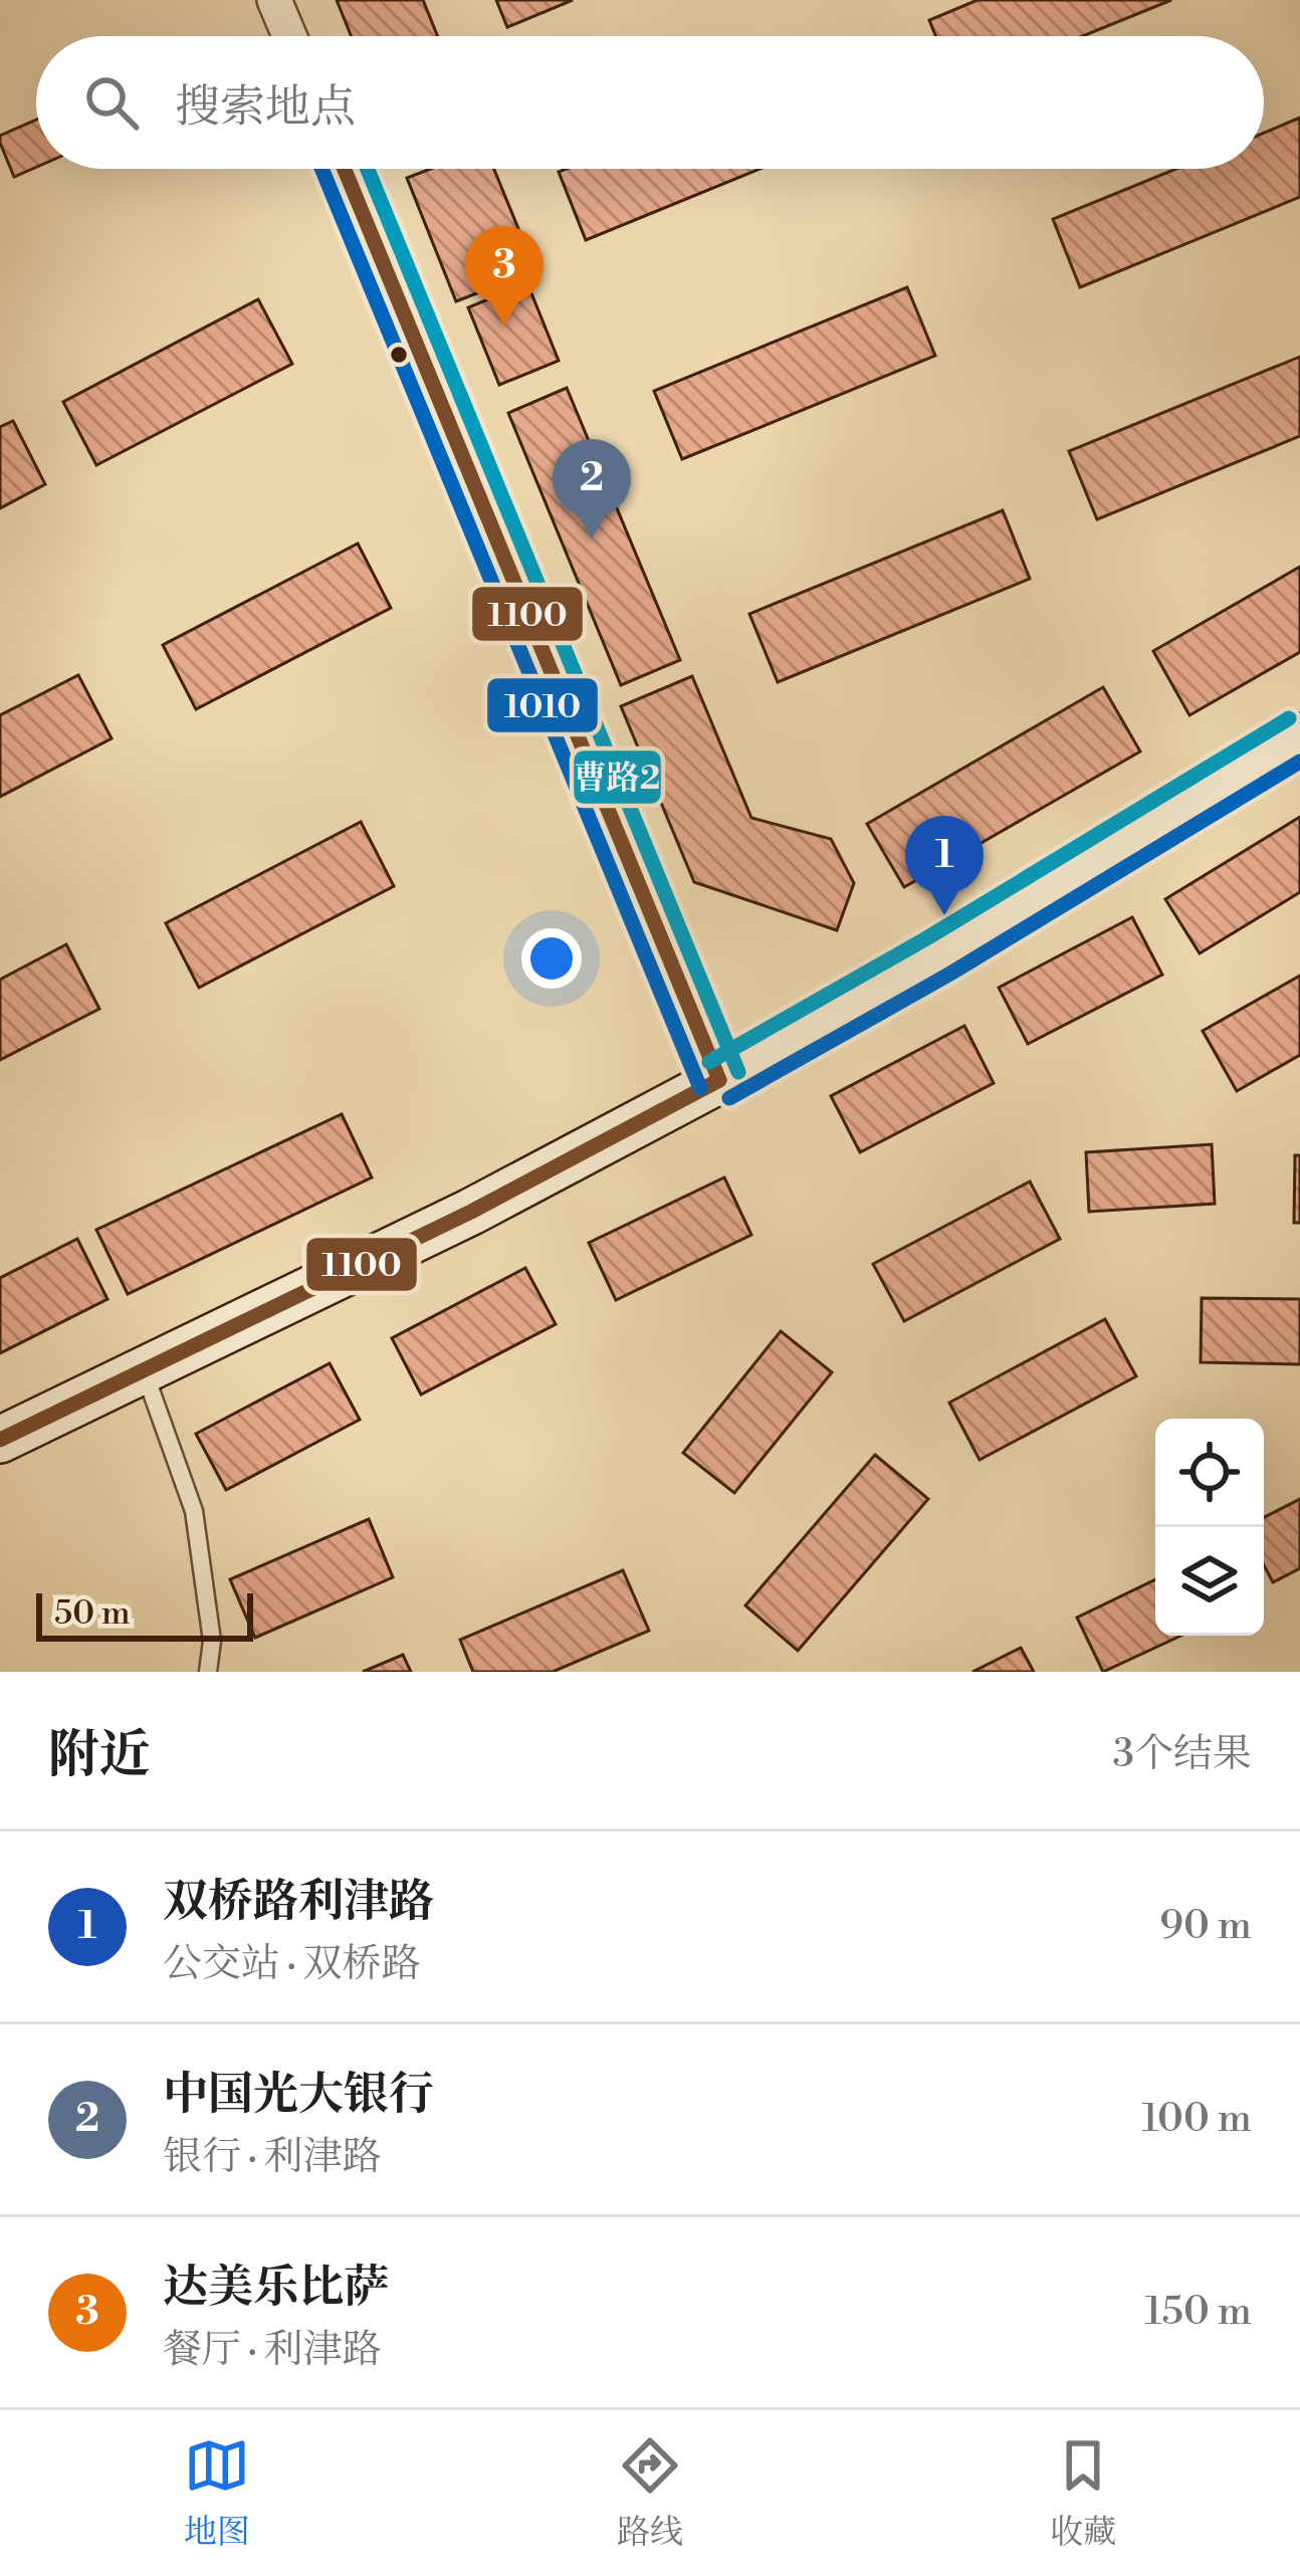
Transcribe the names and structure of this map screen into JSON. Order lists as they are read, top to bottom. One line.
{"lines":["transit line 1100","transit line 1010","transit line 曹路2"],"scale_bar":"50 m","page":{"search":"搜索地点","pins":["3","2","1"],"scale":"50 m","heading":["附近","3个结果"],"list":[{"mark":"1","name":"双桥路利津路","note":"公交站 · 双桥路","value":"90 m"},{"mark":"2","name":"中国光大银行","note":"银行 · 利津路","value":"100 m"},{"mark":"3","name":"达美乐比萨","note":"餐厅 · 利津路","value":"150 m"}],"nav":["地图","路线","收藏"]}}
